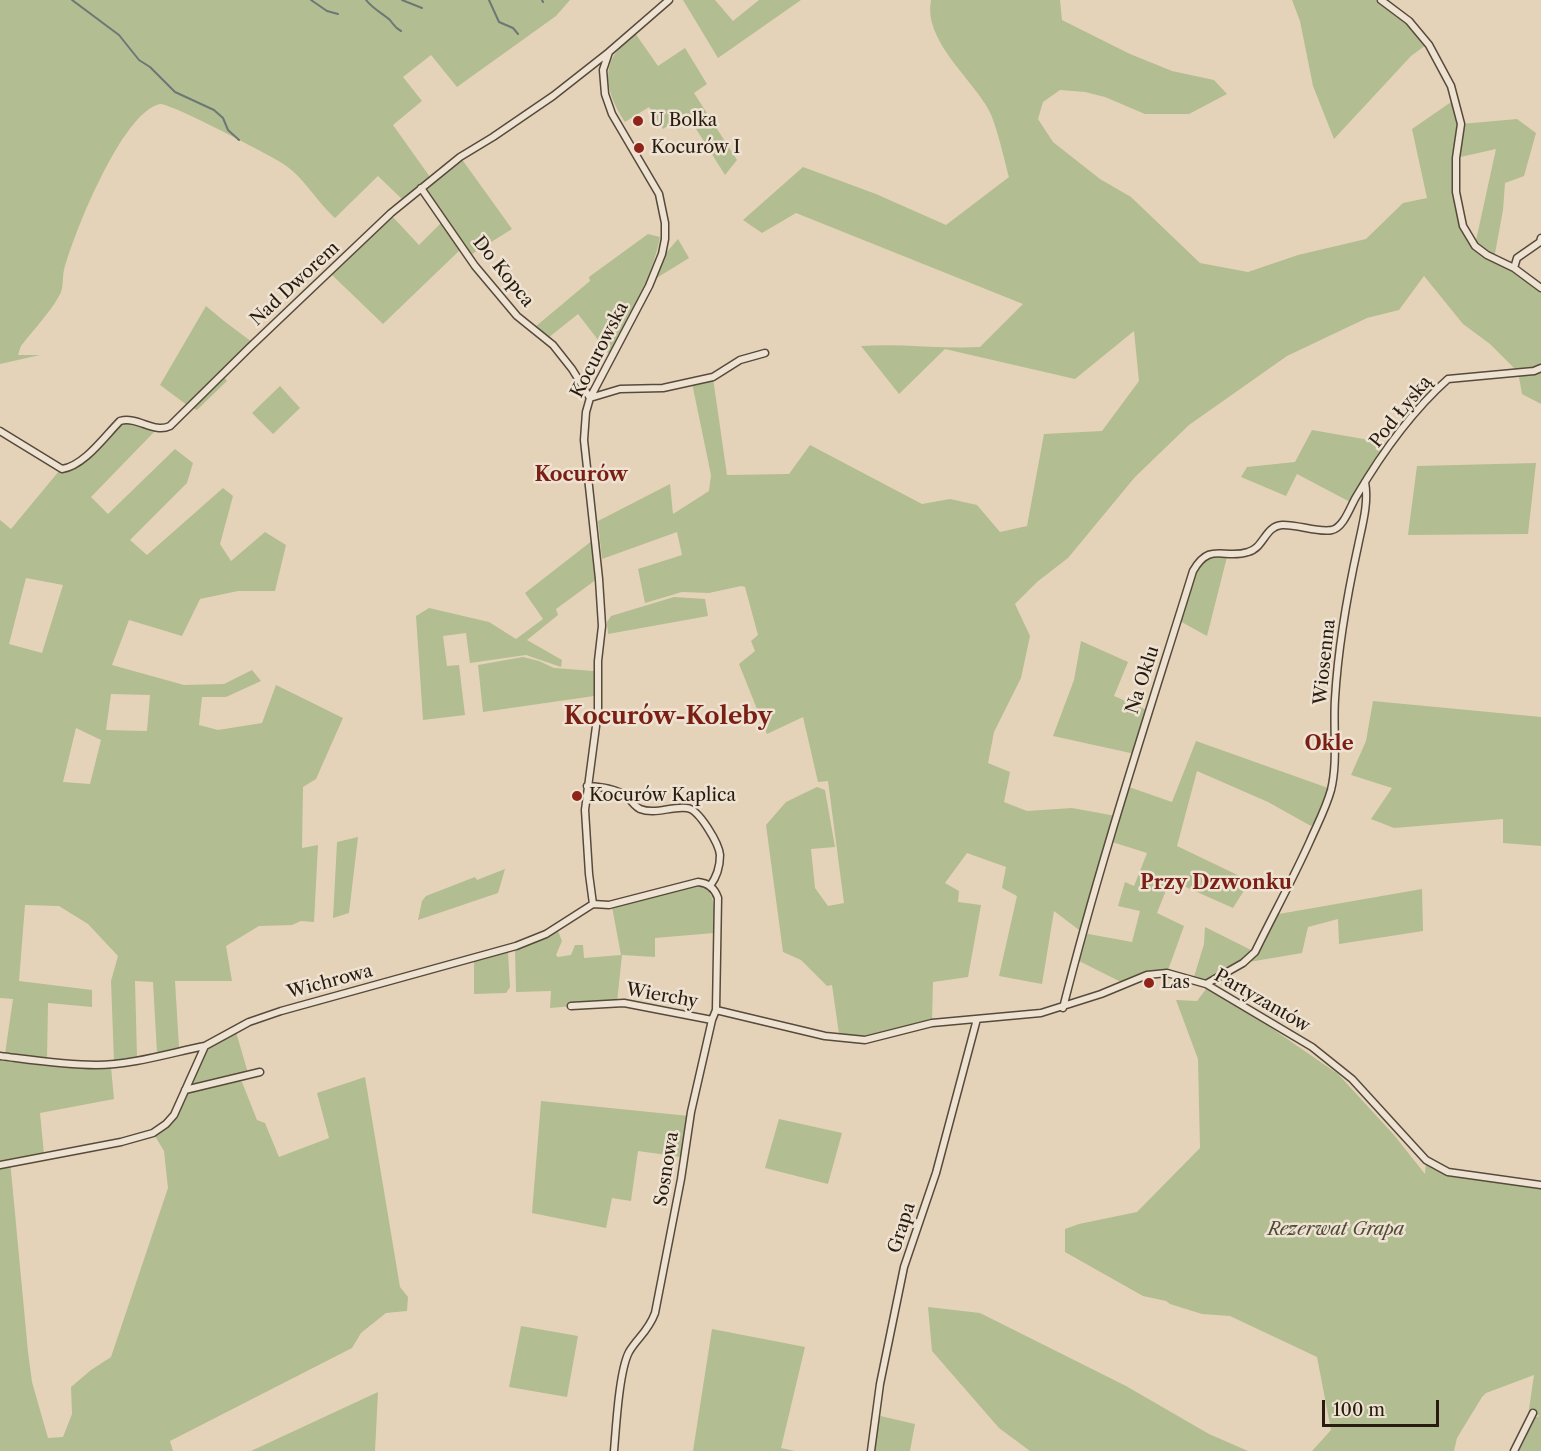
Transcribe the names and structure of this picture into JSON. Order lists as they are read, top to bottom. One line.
{"streets":{"street":["Do Kopca","Nad Dworem","Kocurowska","Pod Łyską","Wiosenna","Na Oklu","Wichrowa","Wierchy","Partyzantów","Sosnowa","Grapa"]},"crossings":[["Do Kopca","Nad Dworem"],["Do Kopca","Kocurowska"],["Nad Dworem","Kocurowska"],["Kocurowska","Wichrowa"],["Pod Łyską","Wiosenna"],["Pod Łyską","Na Oklu"],["Wiosenna","Na Oklu"],["Wiosenna","Partyzantów"],["Na Oklu","Partyzantów"],["Wichrowa","Sosnowa"],["Wierchy","Sosnowa"],["Partyzantów","Sosnowa"],["Partyzantów","Grapa"]],"districts":["Kocurów","Kocurów-Koleby","Okle","Przy Dzwonku"],"parks":["Rezerwat Grapa"],"places":["U Bolka","Kocurów I","Kocurów Kaplica","Las"],"scale_bar":"100 m"}
